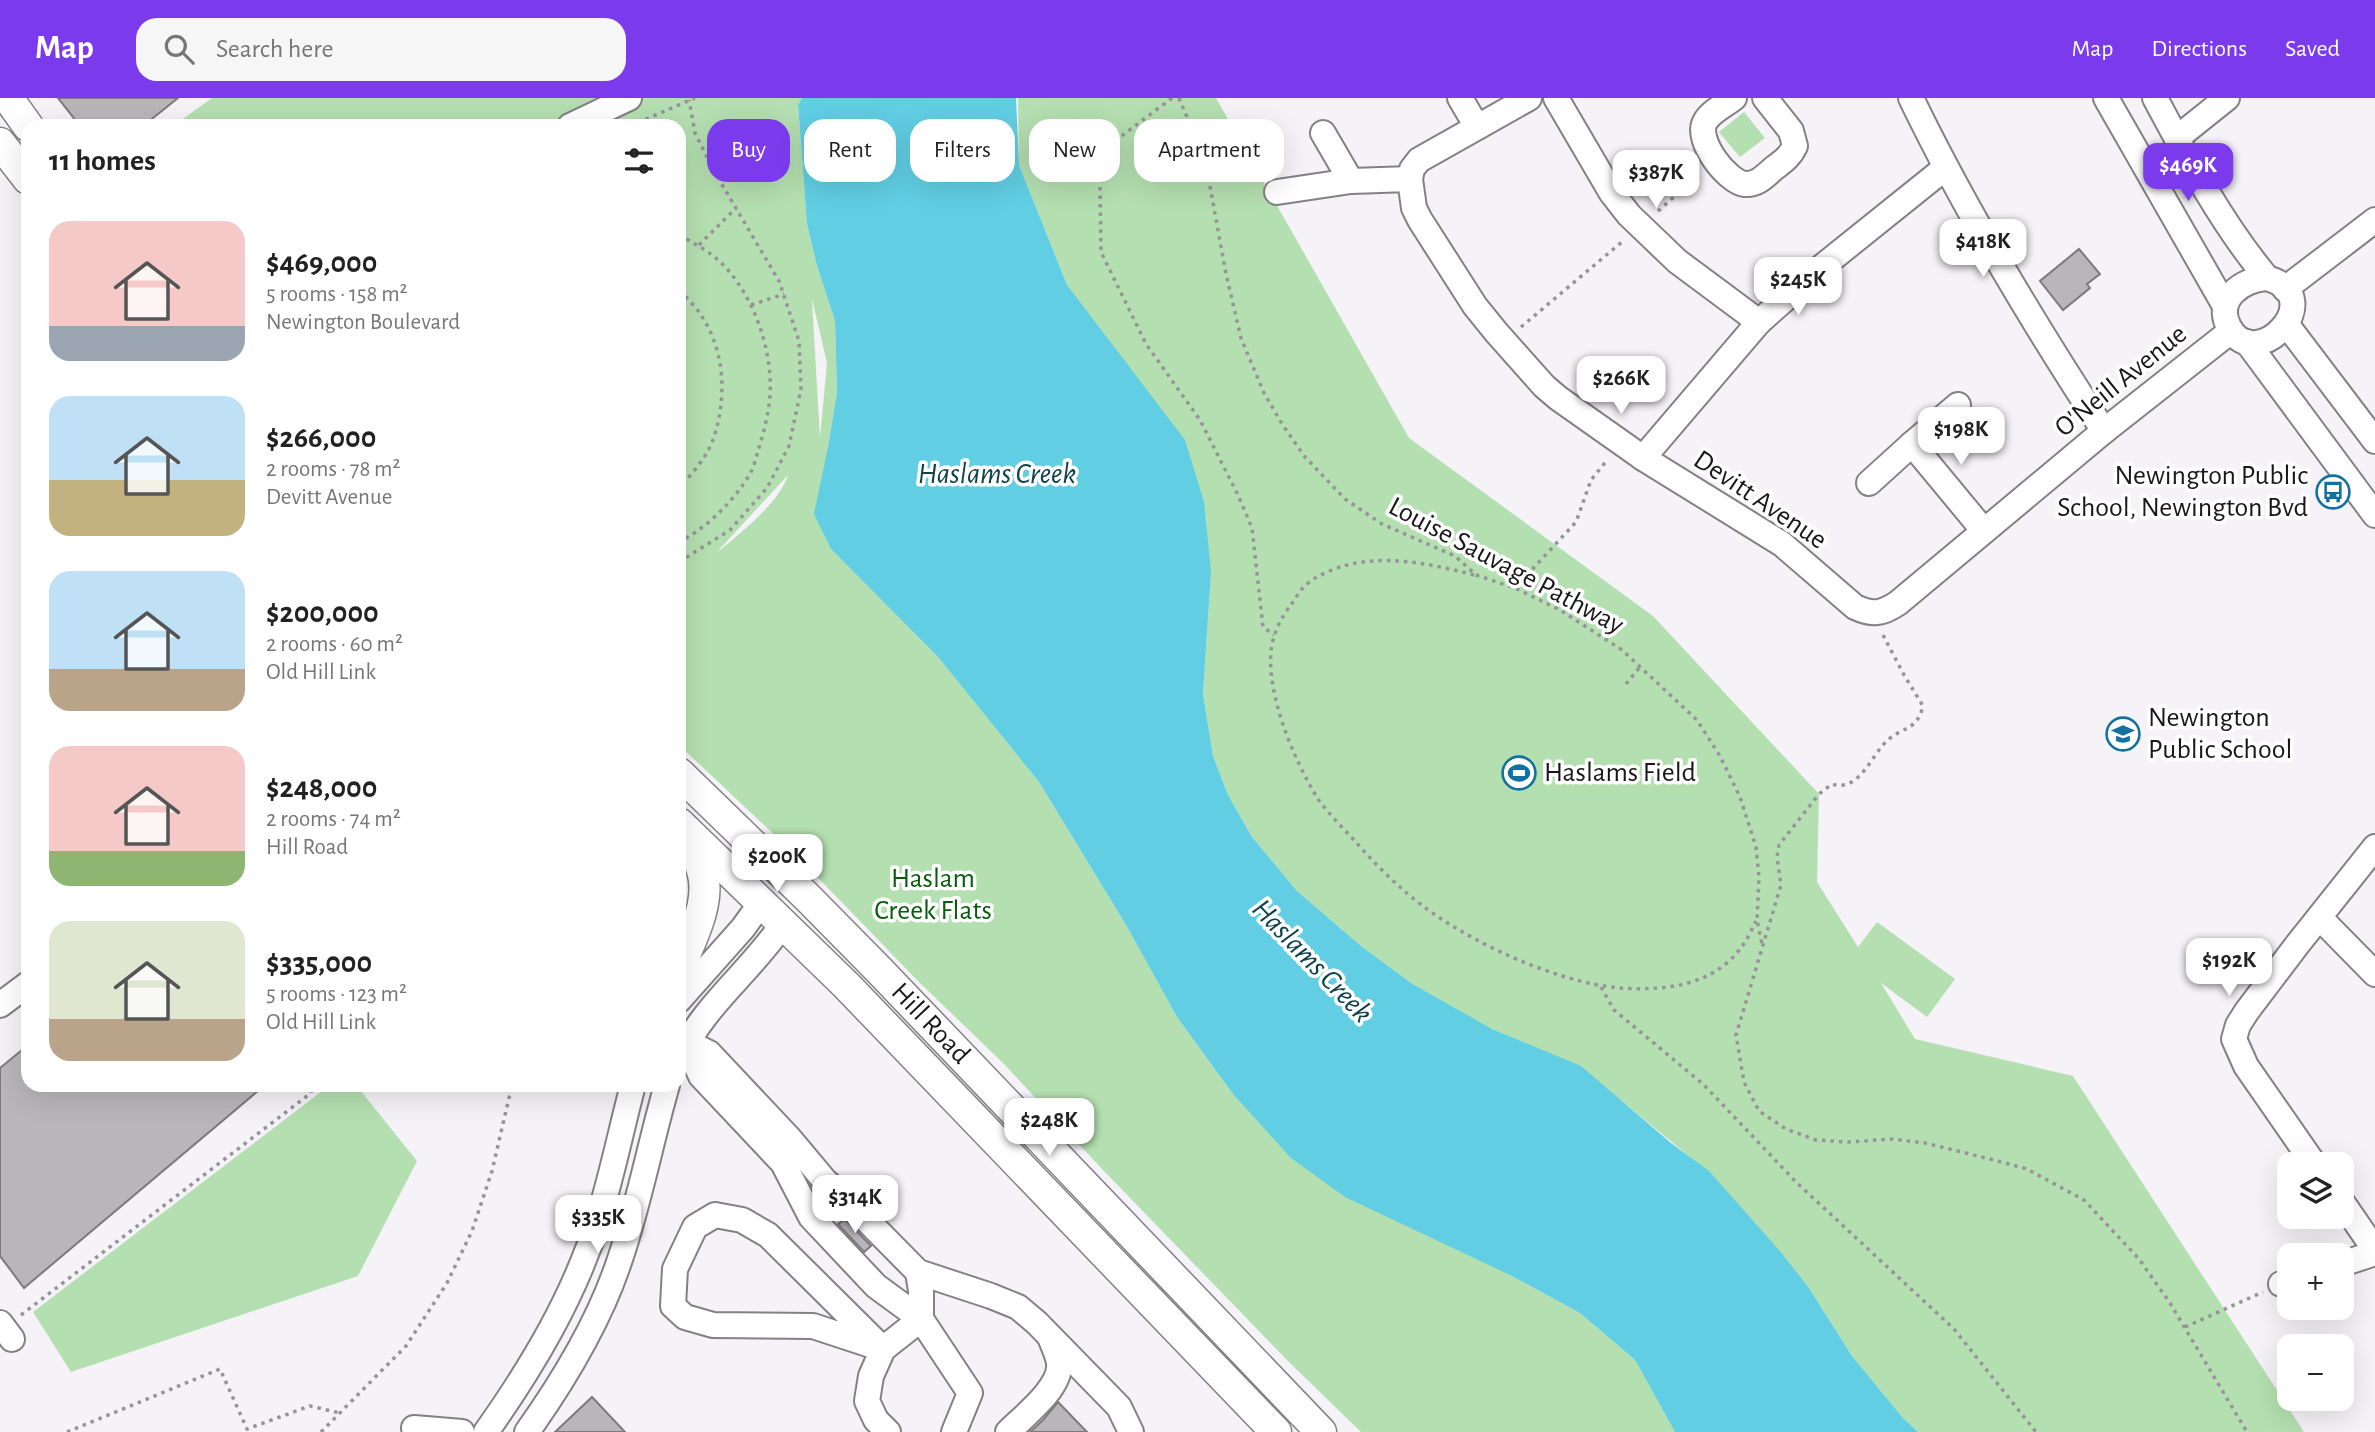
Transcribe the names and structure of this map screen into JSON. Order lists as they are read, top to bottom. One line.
{"streets":{"main road":["Hill Road"],"street":["O'Neill Avenue","Devitt Avenue"],"path":["Louise Sauvage Pathway"]},"crossings":[["O'Neill Avenue","Devitt Avenue"]],"water":["Haslams Creek"],"parks":["Haslam Creek Flats"],"places":{"bus stop":["Newington Public School, Newington Bvd"],"school or university":["Newington Public School"],"sports":["Haslams Field"]},"page":{"header":"Map","search":"Search here","nav":["Map","Directions","Saved"],"chip":["Buy","Rent","Filters","New","Apartment"],"heading":"11 homes","price":["$469K","$387K","$418K","$245K","$266K","$198K","$200K","$192K","$248K","$314K","$335K"],"list":[{"name":"$469,000","note":"5 rooms · 158 m² · Newington Boulevard"},{"name":"$266,000","note":"2 rooms · 78 m² · Devitt Avenue"},{"name":"$200,000","note":"2 rooms · 60 m² · Old Hill Link"},{"name":"$248,000","note":"2 rooms · 74 m² · Hill Road"},{"name":"$335,000","note":"5 rooms · 123 m² · Old Hill Link"}],"map_buttons":["+","−"]}}
